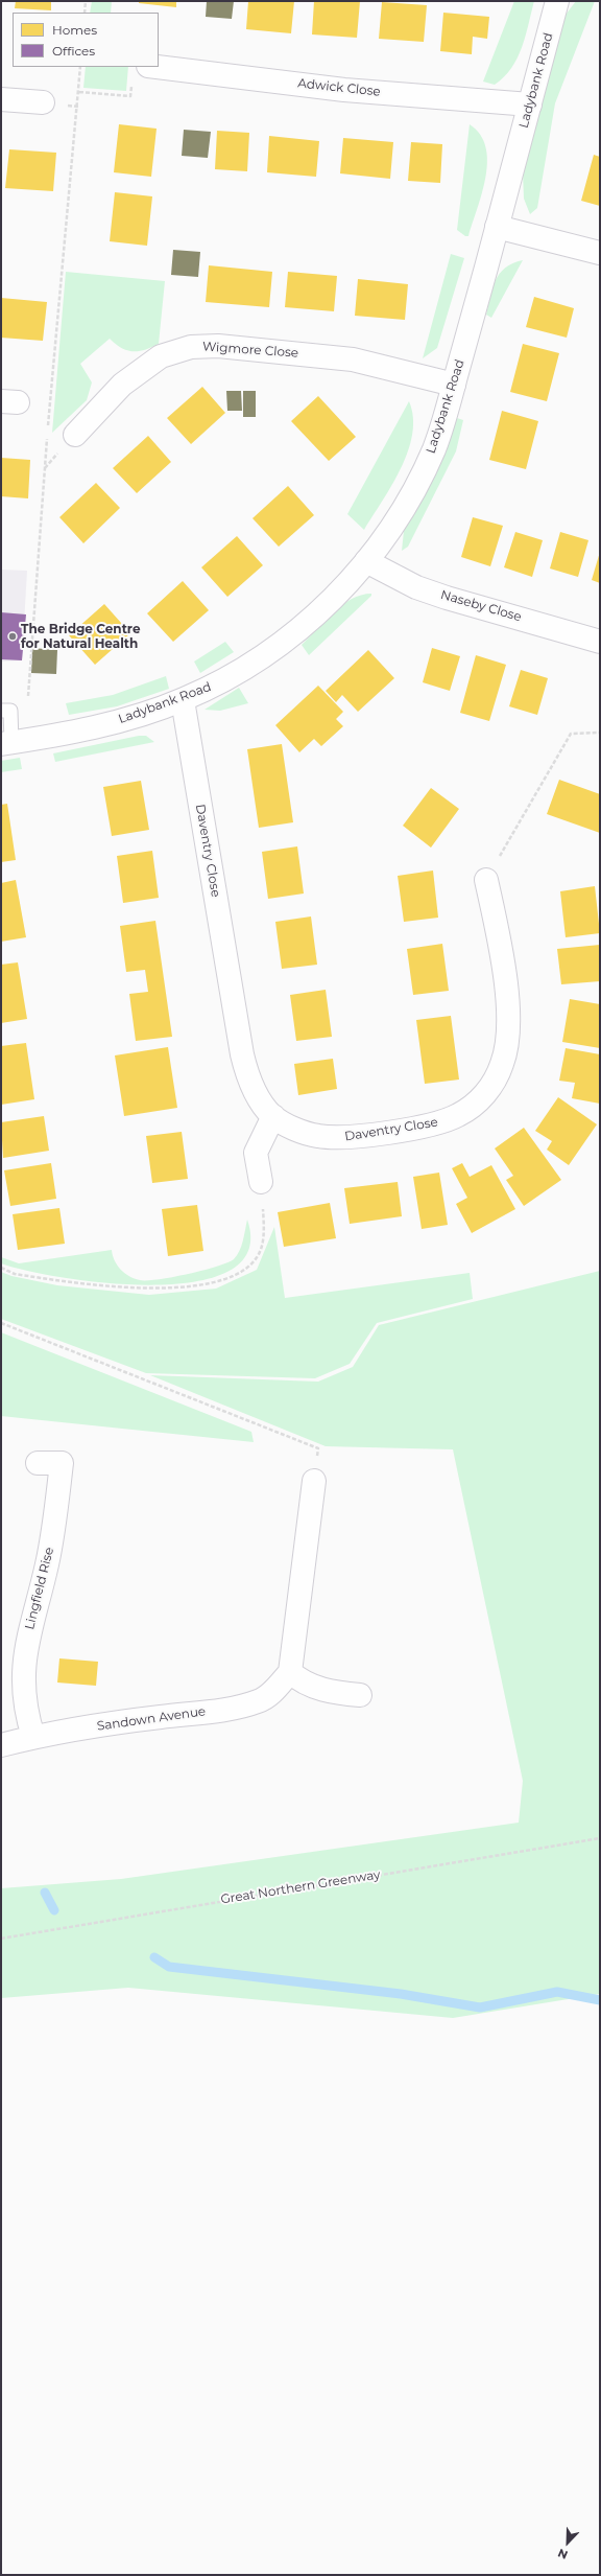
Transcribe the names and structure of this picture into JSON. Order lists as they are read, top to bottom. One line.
{"streets":{"street":["Ladybank Road","Adwick Close","Wigmore Close","Naseby Close","Daventry Close","Lingfield Rise","Sandown Avenue"],"path":["Great Northern Greenway"]},"crossings":[["Ladybank Road","Adwick Close"],["Ladybank Road","Wigmore Close"],["Ladybank Road","Naseby Close"],["Ladybank Road","Daventry Close"],["Lingfield Rise","Sandown Avenue"]],"places":["The Bridge Centre for Natural Health"],"legend":["Homes","Offices"],"north":"bottom left"}
